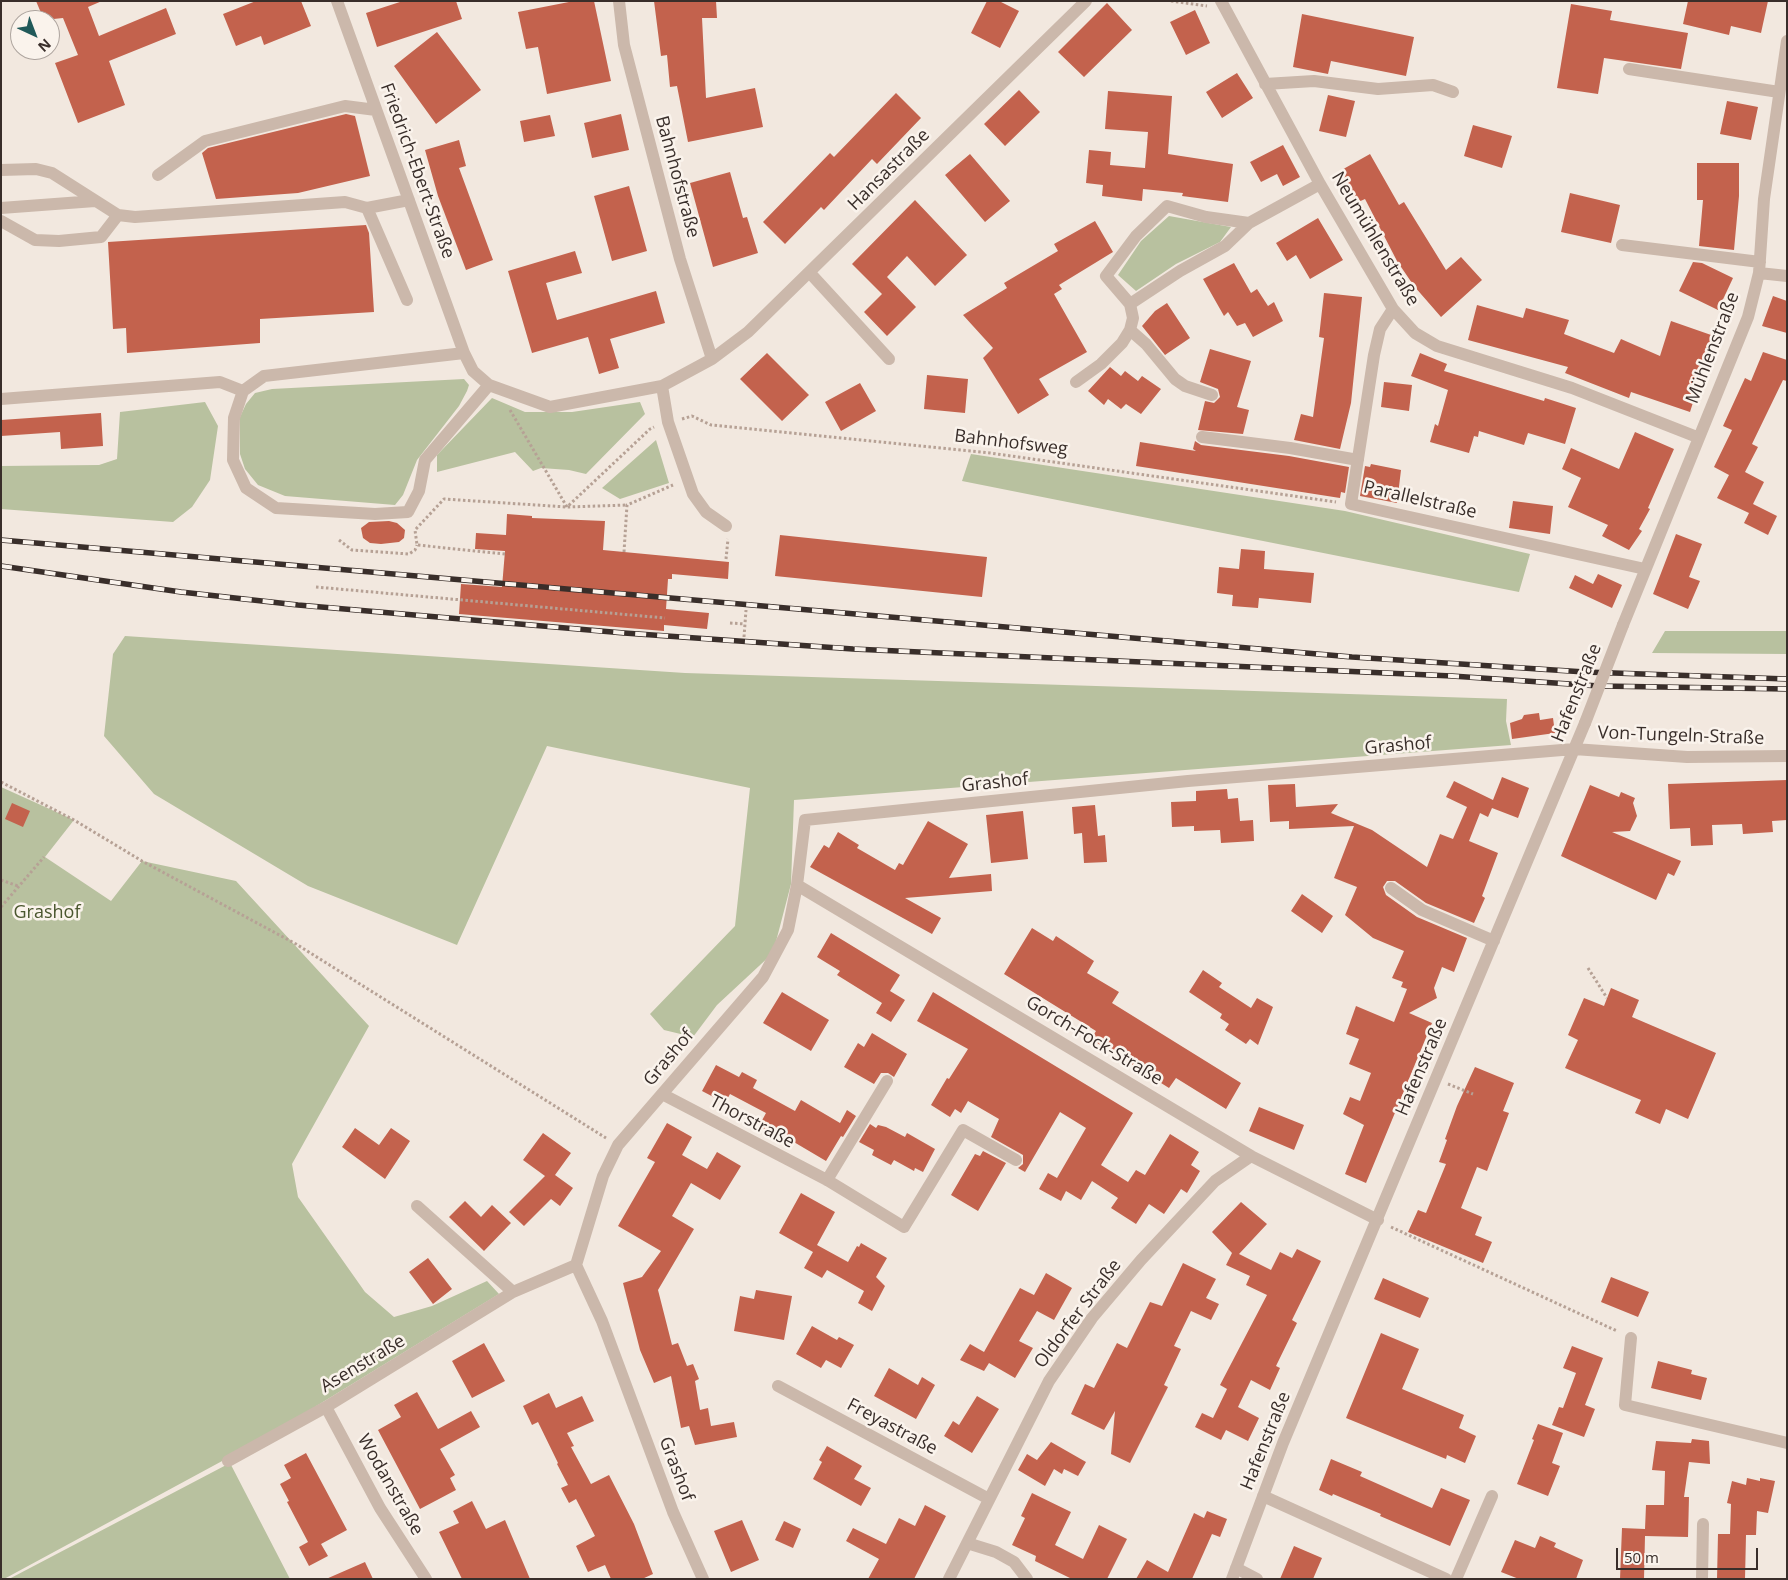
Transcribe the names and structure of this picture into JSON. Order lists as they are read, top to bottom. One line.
{"streets":{"street":["Hansastraße","Friedrich-Ebert-Straße","Bahnhofstraße","Neumühlenstraße","Mühlenstraße","Parallelstraße","Hafenstraße","Von-Tungeln-Straße","Grashof","Gorch-Fock-Straße","Thorstraße","Oldorfer Straße","Asenstraße","Freyastraße","Wodanstraße"],"path":["Bahnhofsweg"]},"crossings":[["Hansastraße","Bahnhofstraße"],["Neumühlenstraße","Mühlenstraße"],["Neumühlenstraße","Parallelstraße"],["Mühlenstraße","Parallelstraße"],["Mühlenstraße","Hafenstraße"],["Bahnhofsweg","Parallelstraße"],["Parallelstraße","Hafenstraße"],["Hafenstraße","Von-Tungeln-Straße"],["Hafenstraße","Grashof"],["Hafenstraße","Gorch-Fock-Straße"],["Von-Tungeln-Straße","Grashof"],["Grashof","Gorch-Fock-Straße"],["Grashof","Thorstraße"],["Grashof","Asenstraße"],["Gorch-Fock-Straße","Oldorfer Straße"],["Oldorfer Straße","Freyastraße"],["Asenstraße","Wodanstraße"]],"parks":["Grashof"],"scale_bar":"50 m","north":"bottom right"}
